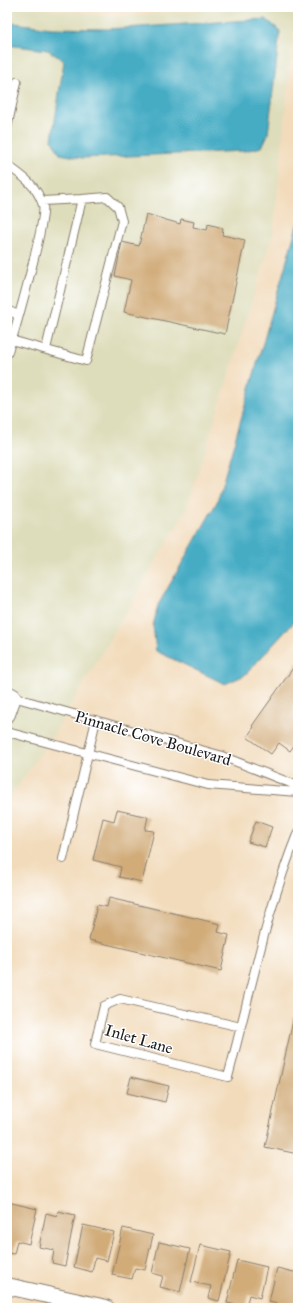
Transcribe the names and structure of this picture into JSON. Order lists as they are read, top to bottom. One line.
{"streets":{"lane":["Pinnacle Cove Boulevard","Inlet Lane"]}}
